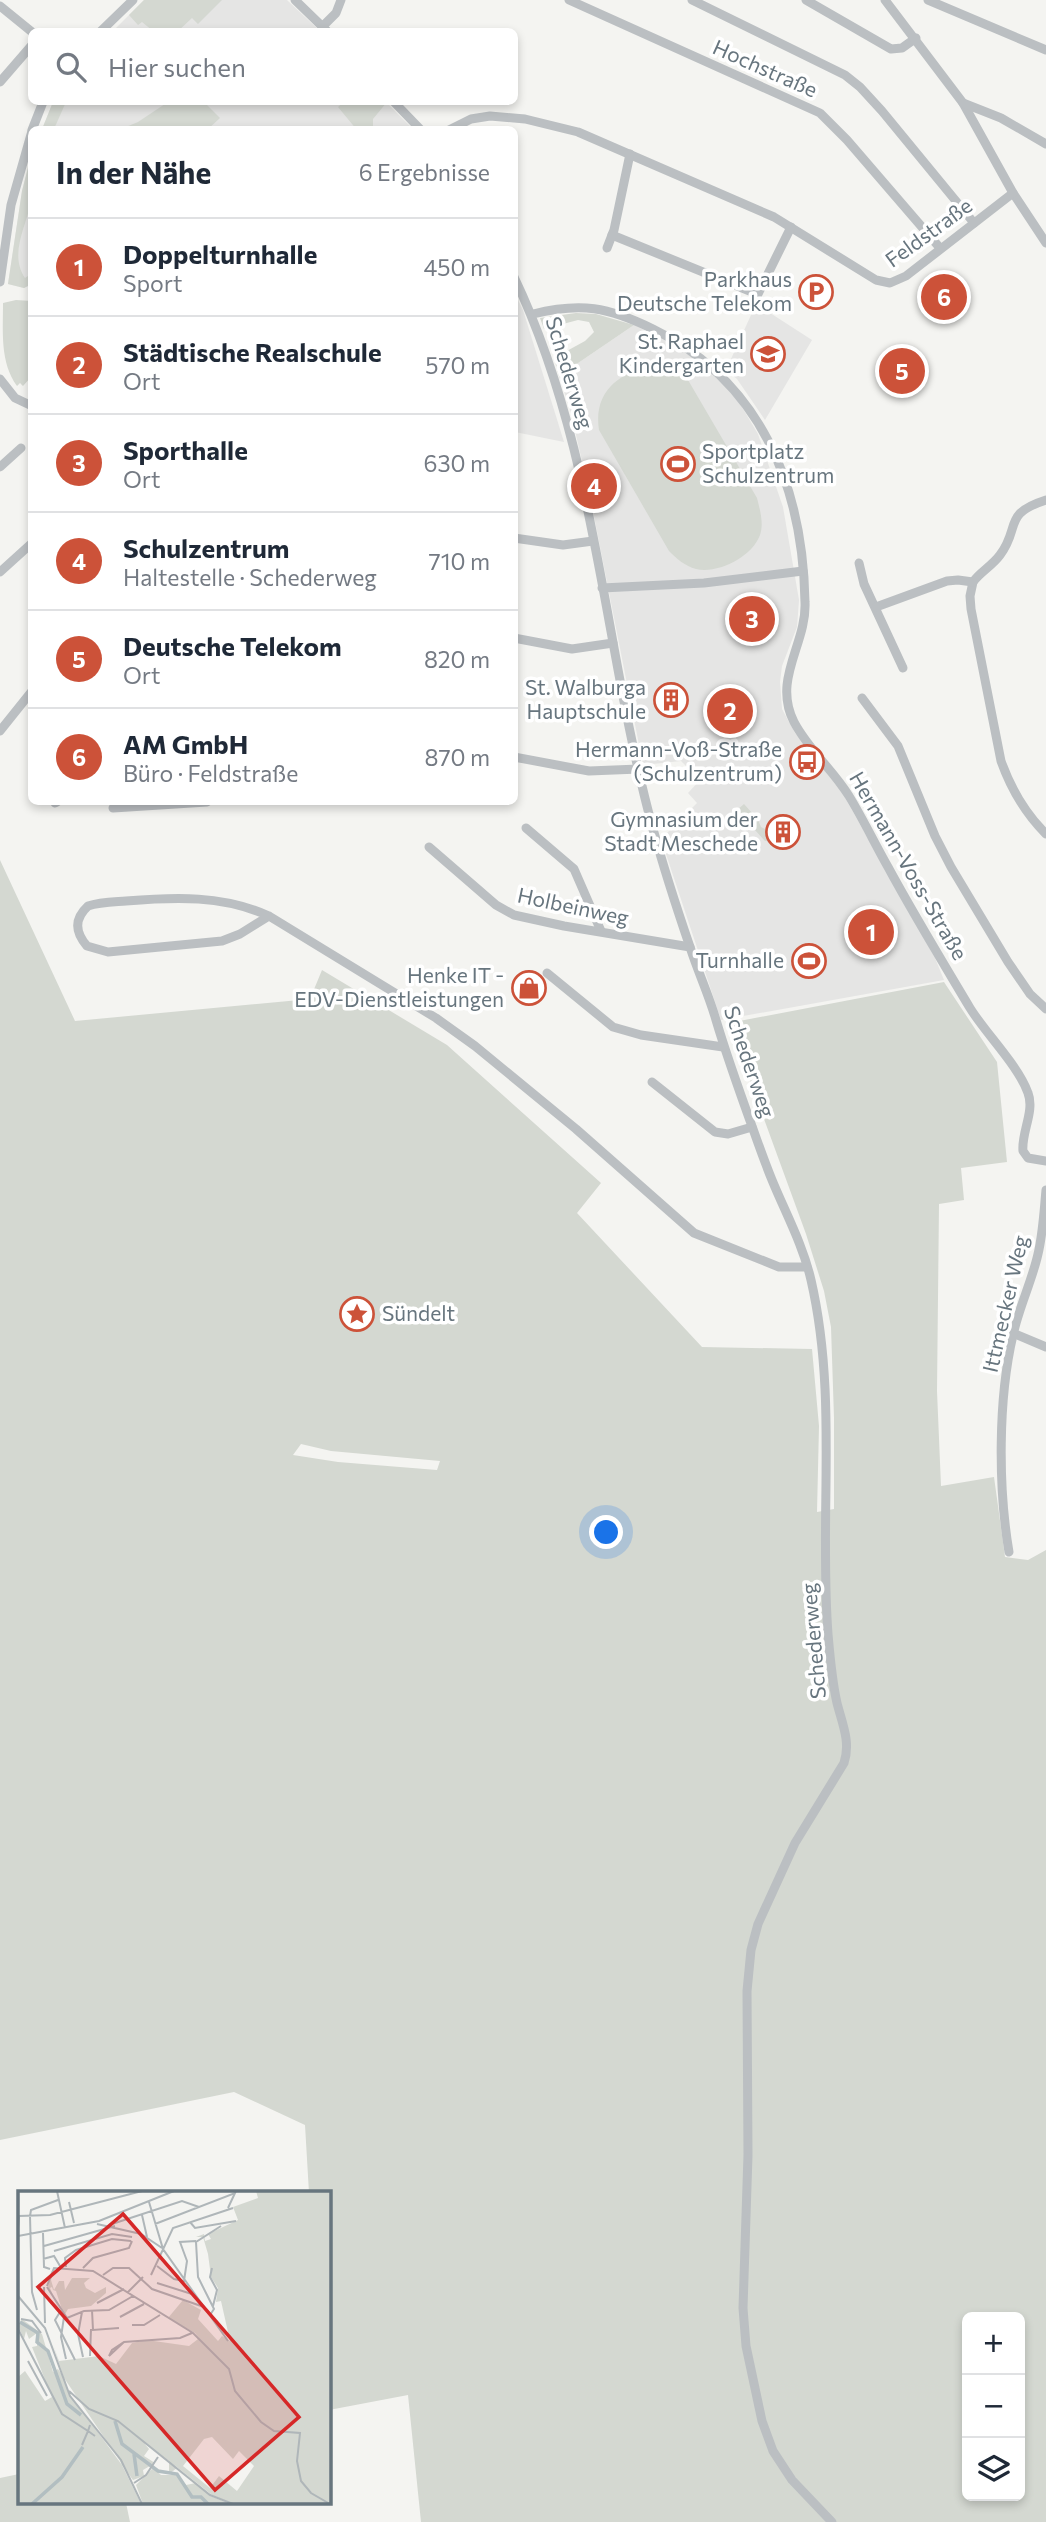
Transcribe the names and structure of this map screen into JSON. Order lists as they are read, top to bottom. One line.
{"streets":{"street":["Hochstraße","Feldstraße","Schederweg","Hermann-Voss-Straße","Holbeinweg","Ittmecker Weg"]},"crossings":[["Hochstraße","Feldstraße"],["Schederweg","Hermann-Voss-Straße"],["Schederweg","Holbeinweg"]],"places":{"parking":["Parkhaus Deutsche Telekom"],"school or university":["St. Raphael Kindergarten"],"sports":["Sportplatz Schulzentrum","Turnhalle"],"building":["St. Walburga Hauptschule","Gymnasium der Stadt Meschede"],"bus stop":["Hermann-Voß-Straße (Schulzentrum)"],"shop":["Henke IT - EDV-Dienstleistungen"],"place":["Sündelt"]},"page":{"search":"Hier suchen","heading":["In der Nähe","6 Ergebnisse"],"list":[{"mark":"1","name":"Doppelturnhalle","note":"Sport","value":"450 m"},{"mark":"2","name":"Städtische Realschule","note":"Ort","value":"570 m"},{"mark":"3","name":"Sporthalle","note":"Ort","value":"630 m"},{"mark":"4","name":"Schulzentrum","note":"Haltestelle · Schederweg","value":"710 m"},{"mark":"5","name":"Deutsche Telekom","note":"Ort","value":"820 m"},{"mark":"6","name":"AM GmbH","note":"Büro · Feldstraße","value":"870 m"}],"pins":["6","5","4","3","2","1"],"map_buttons":["+","−"]}}
